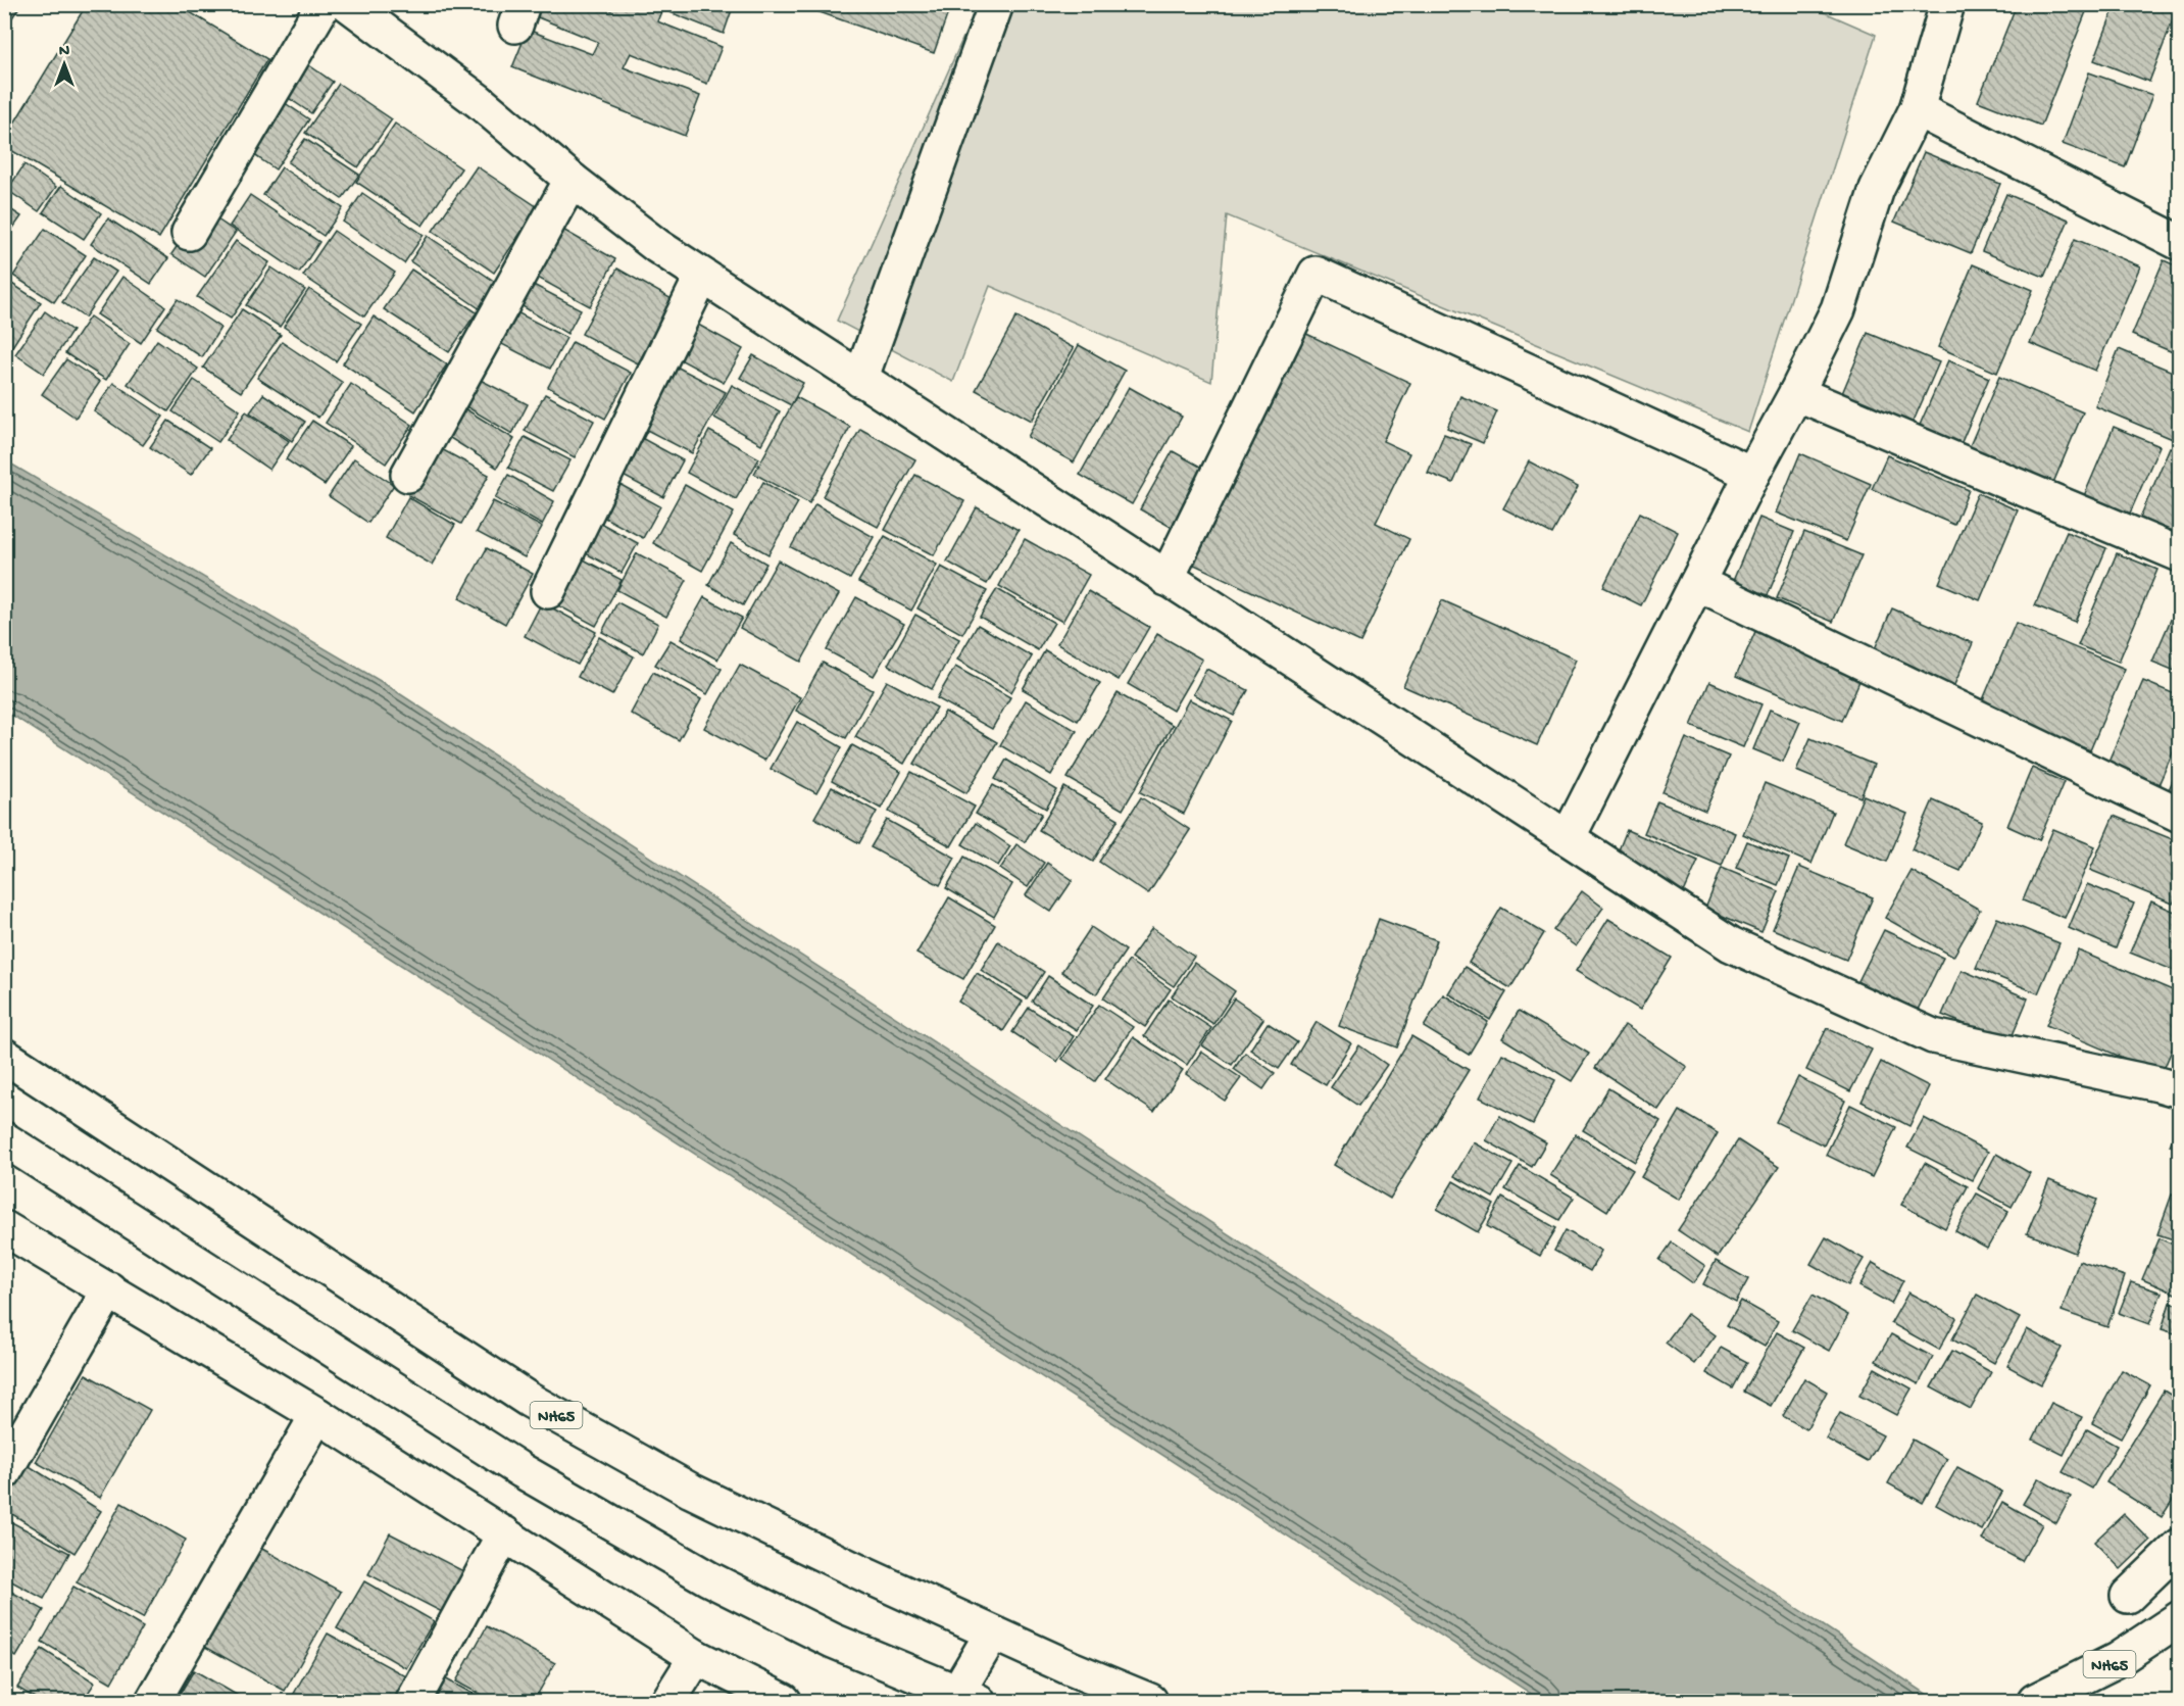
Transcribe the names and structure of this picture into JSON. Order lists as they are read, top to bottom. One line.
{"streets":{"main road":["NH65"]},"north":"top"}
